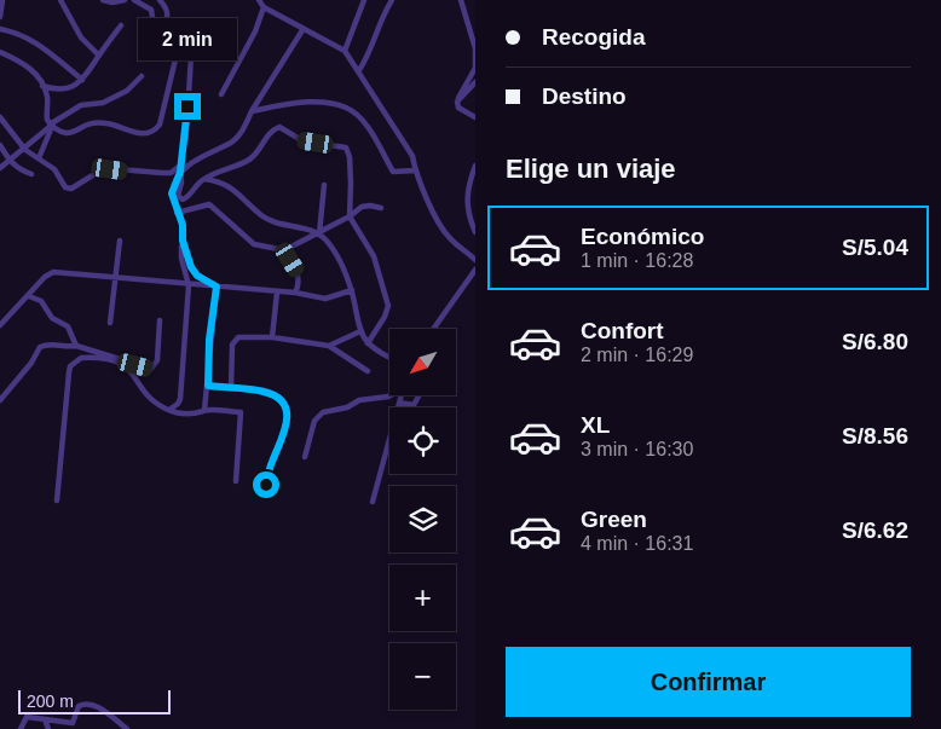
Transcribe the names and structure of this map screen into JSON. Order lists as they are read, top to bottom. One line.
{"scale_bar":"200 m","north":"bottom left","page":{"banner":["Recogida","Destino"],"bubble":"2 min","heading":"Elige un viaje","list":[{"name":"Económico","note":"1 min · 16:28","value":"S/5.04"},{"name":"Confort","note":"2 min · 16:29","value":"S/6.80"},{"name":"XL","note":"3 min · 16:30","value":"S/8.56"},{"name":"Green","note":"4 min · 16:31","value":"S/6.62"}],"map_buttons":["+","−"],"buttons":"Confirmar","scale":"200 m"}}
